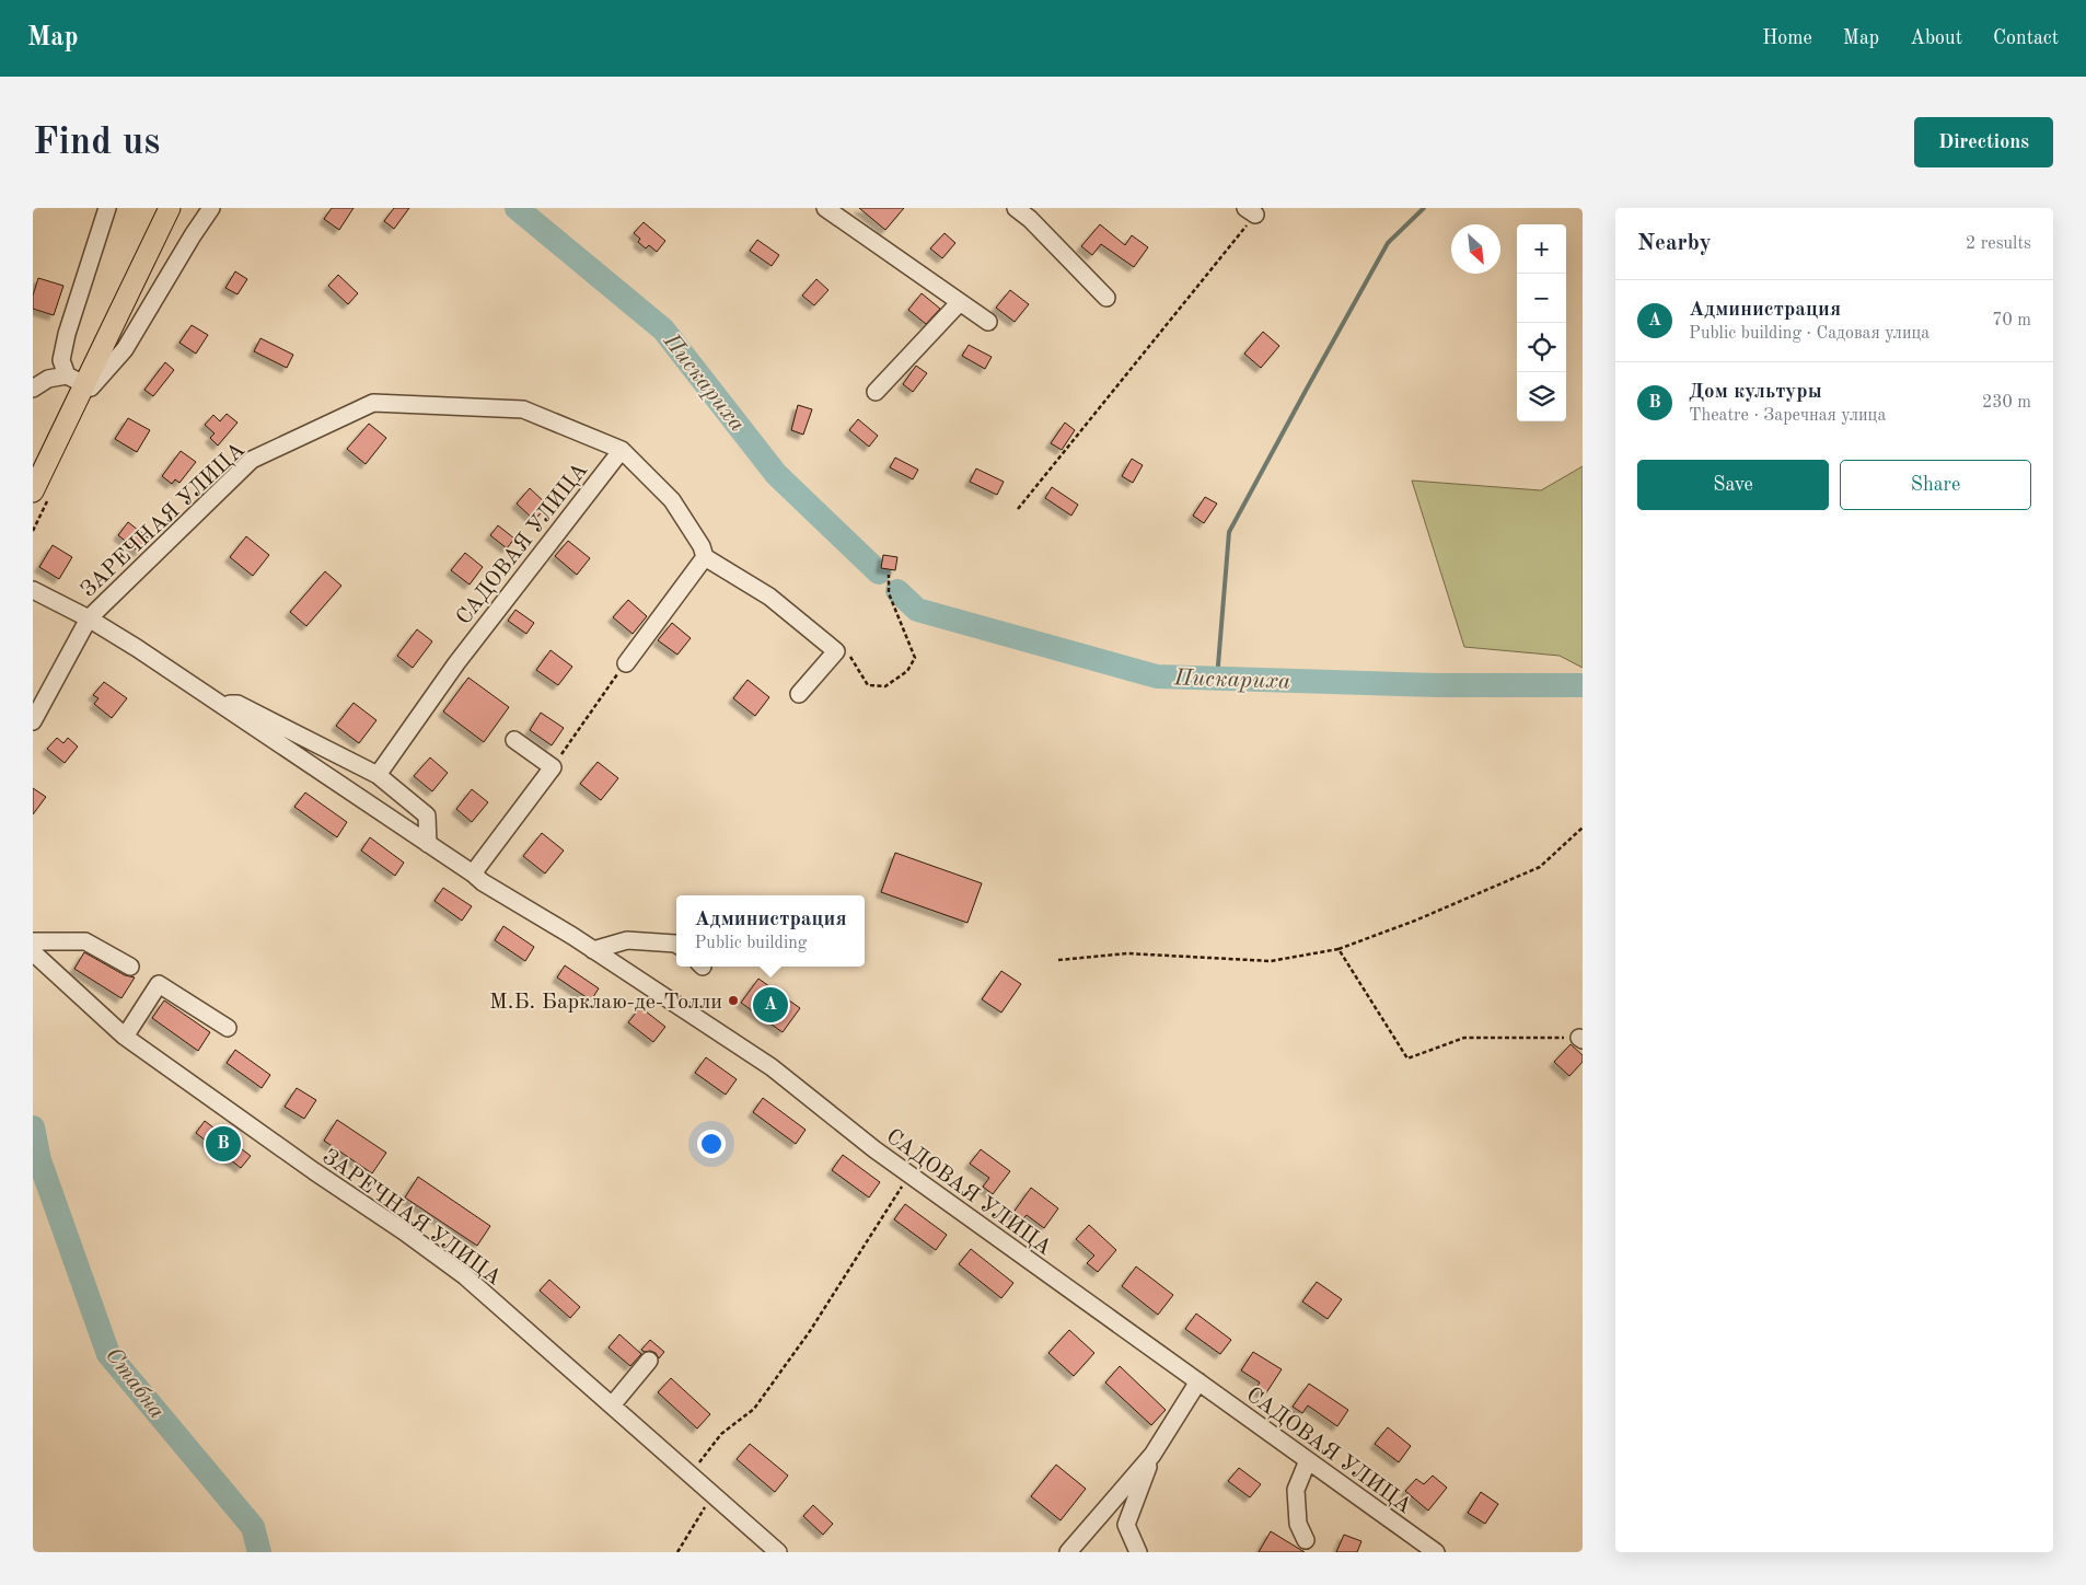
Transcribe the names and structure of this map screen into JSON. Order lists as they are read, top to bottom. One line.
{"streets":{"street":["ЗАРЕЧНАЯ УЛИЦА","САДОВАЯ УЛИЦА"]},"crossings":[["ЗАРЕЧНАЯ УЛИЦА","САДОВАЯ УЛИЦА"]],"water":["Пискариха","Стабна"],"places":["М.Б. Барклаю-де-Толли"],"north":"bottom right","page":{"header":"Map","nav":["Home","Map","About","Contact"],"buttons":["Directions",["Save","Share"]],"title":"Find us","heading":["Nearby","2 results"],"map_buttons":["+","−"],"list":[{"mark":"A","name":"Администрация","note":"Public building · Садовая улица","value":"70 m"},{"mark":"B","name":"Дом культуры","note":"Theatre · Заречная улица","value":"230 m"}],"popup":["Администрация","Public building"],"pins":["A","B"]}}
